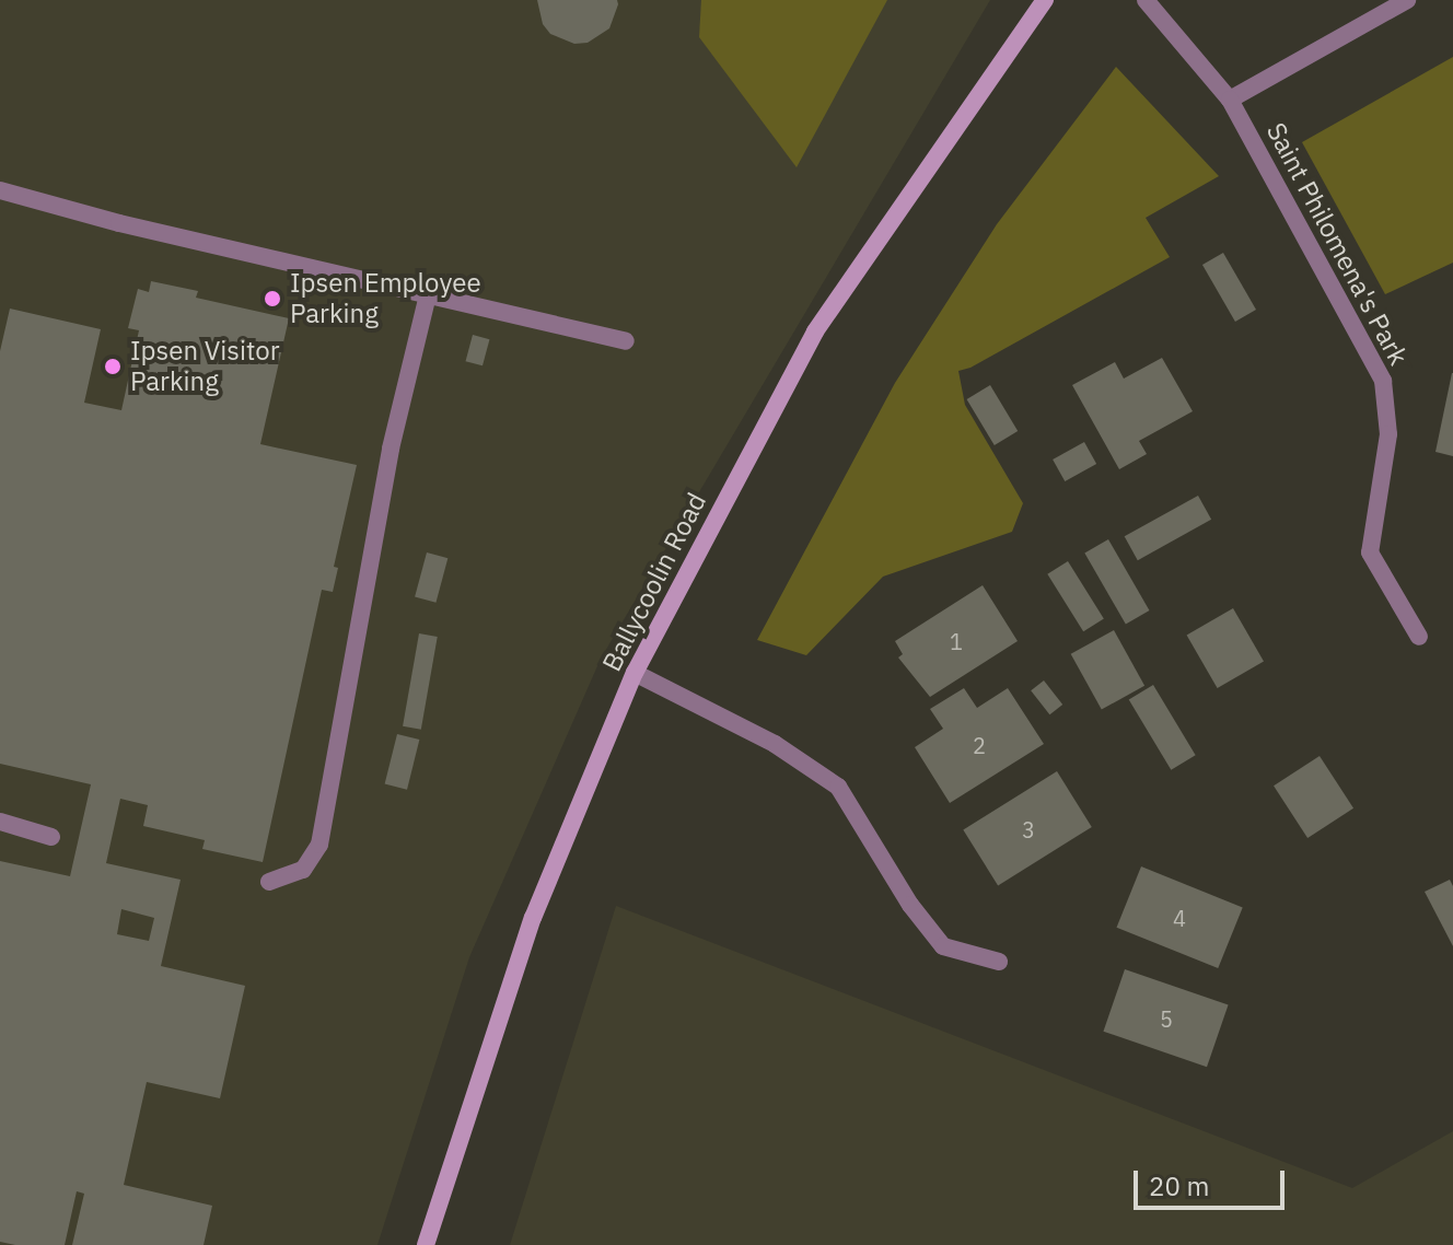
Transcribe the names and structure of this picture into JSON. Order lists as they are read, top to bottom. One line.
{"streets":{"main road":["Ballycoolin Road"],"street":["Saint Philomena's Park"]},"places":["Ipsen Employee Parking","Ipsen Visitor Parking"],"house_numbers":["1","2","3","4","5"],"scale_bar":"20 m"}
